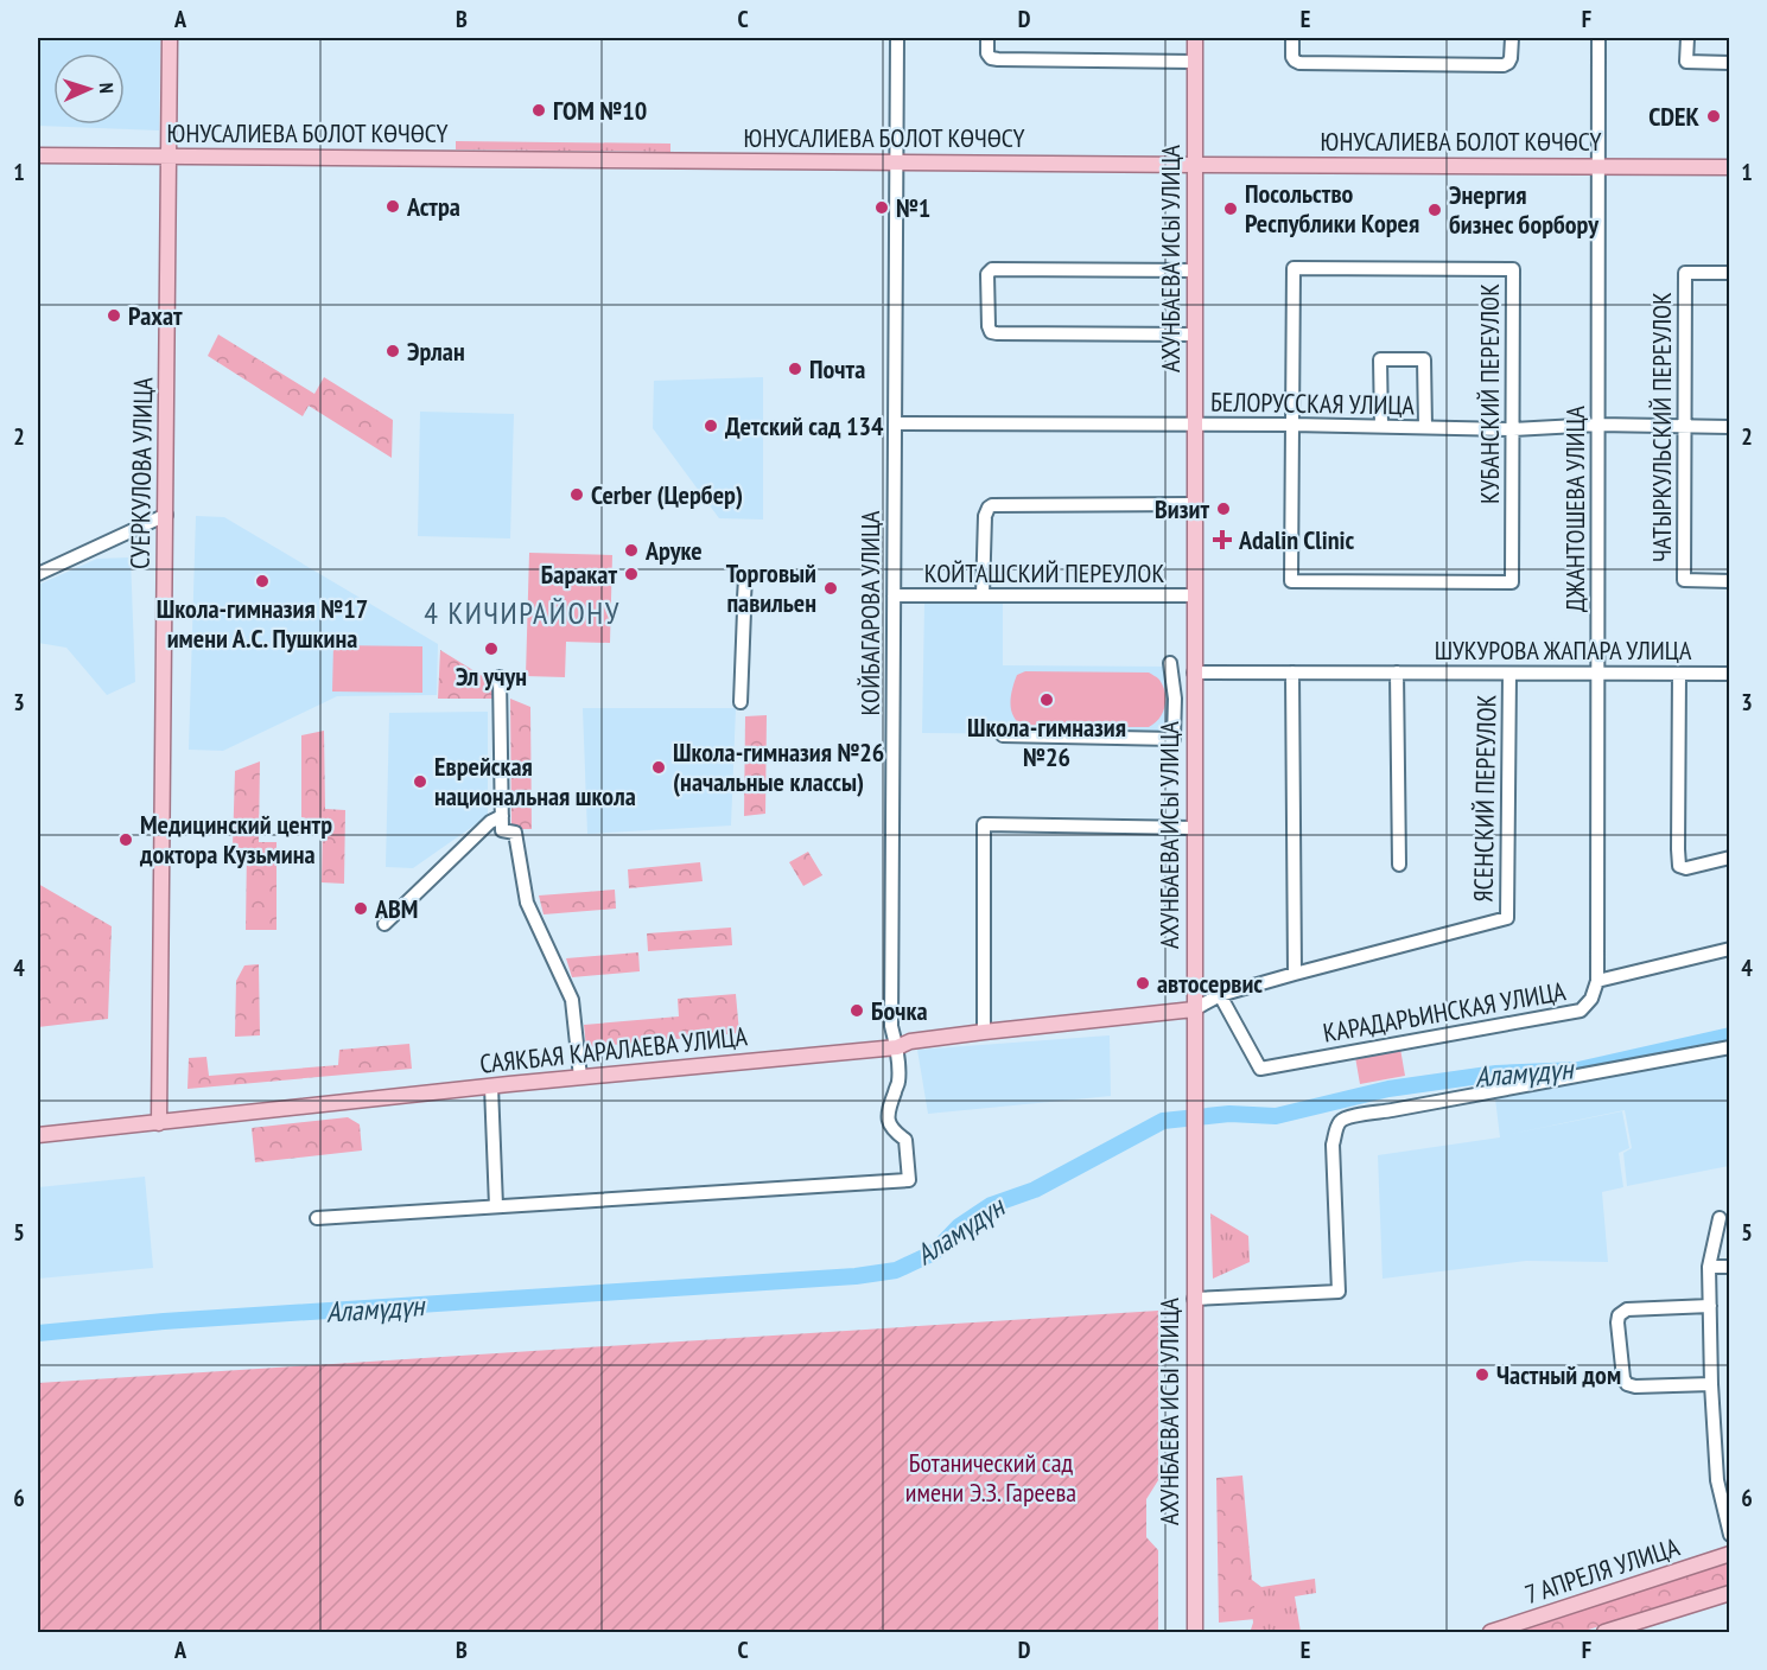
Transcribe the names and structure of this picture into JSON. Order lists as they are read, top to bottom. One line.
{"streets":{"main road":["ЮНУСАЛИЕВА БОЛОТ КӨЧӨСҮ","АХУНБАЕВА ИСЫ УЛИЦА","СУЕРКУЛОВА УЛИЦА","САЯКБАЯ КАРАЛАЕВА УЛИЦА","7 АПРЕЛЯ УЛИЦА"],"street":["КУБАНСКИЙ ПЕРЕУЛОК","БЕЛОРУССКАЯ УЛИЦА","ЧАТЫРКУЛЬСКИЙ ПЕРЕУЛОК","ДЖАНТОШЕВА УЛИЦА","КОЙТАШСКИЙ ПЕРЕУЛОК","КОЙБАГАРОВА УЛИЦА","ШУКУРОВА ЖАПАРА УЛИЦА","ЯСЕНСКИЙ ПЕРЕУЛОК","КАРАДАРЬИНСКАЯ УЛИЦА"]},"crossings":[["ЮНУСАЛИЕВА БОЛОТ КӨЧӨСҮ","АХУНБАЕВА ИСЫ УЛИЦА"],["ЮНУСАЛИЕВА БОЛОТ КӨЧӨСҮ","СУЕРКУЛОВА УЛИЦА"],["ЮНУСАЛИЕВА БОЛОТ КӨЧӨСҮ","ДЖАНТОШЕВА УЛИЦА"],["ЮНУСАЛИЕВА БОЛОТ КӨЧӨСҮ","КОЙБАГАРОВА УЛИЦА"],["АХУНБАЕВА ИСЫ УЛИЦА","БЕЛОРУССКАЯ УЛИЦА"],["АХУНБАЕВА ИСЫ УЛИЦА","КОЙТАШСКИЙ ПЕРЕУЛОК"],["АХУНБАЕВА ИСЫ УЛИЦА","ШУКУРОВА ЖАПАРА УЛИЦА"],["АХУНБАЕВА ИСЫ УЛИЦА","САЯКБАЯ КАРАЛАЕВА УЛИЦА"],["КУБАНСКИЙ ПЕРЕУЛОК","БЕЛОРУССКАЯ УЛИЦА"],["БЕЛОРУССКАЯ УЛИЦА","ЧАТЫРКУЛЬСКИЙ ПЕРЕУЛОК"],["БЕЛОРУССКАЯ УЛИЦА","ДЖАНТОШЕВА УЛИЦА"],["БЕЛОРУССКАЯ УЛИЦА","КОЙБАГАРОВА УЛИЦА"],["СУЕРКУЛОВА УЛИЦА","САЯКБАЯ КАРАЛАЕВА УЛИЦА"],["ДЖАНТОШЕВА УЛИЦА","ШУКУРОВА ЖАПАРА УЛИЦА"],["ДЖАНТОШЕВА УЛИЦА","КАРАДАРЬИНСКАЯ УЛИЦА"],["КОЙТАШСКИЙ ПЕРЕУЛОК","КОЙБАГАРОВА УЛИЦА"],["КОЙБАГАРОВА УЛИЦА","САЯКБАЯ КАРАЛАЕВА УЛИЦА"],["ШУКУРОВА ЖАПАРА УЛИЦА","ЯСЕНСКИЙ ПЕРЕУЛОК"],["ЯСЕНСКИЙ ПЕРЕУЛОК","КАРАДАРЬИНСКАЯ УЛИЦА"]],"districts":["4 КИЧИРАЙОНУ"],"water":["Аламүдүн"],"parks":["Ботанический сад имени Э.З. Гареева"],"places":{"other":["ГОМ №10","CDEK","Астра","№1","Посольство Республики Корея","Энергия бизнес борбору","Рахат","Эрлан","Почта","Детский сад 134","Cerber (Цербер)","Визит","Аруке","Баракат","Школа-гимназия №17 имени А.С. Пушкина","Торговый павильен","Эл учун","Школа-гимназия №26","Школа-гимназия №26 (начальные классы)","Еврейская национальная школа","Медицинский центр доктора Кузьмина","ABM","автосервис","Бочка","Частный дом"],"health":["Adalin Clinic"]},"north":"right","grid":{"columns":["A","B","C","D","E","F"],"rows":["1","2","3","4","5","6"]}}
